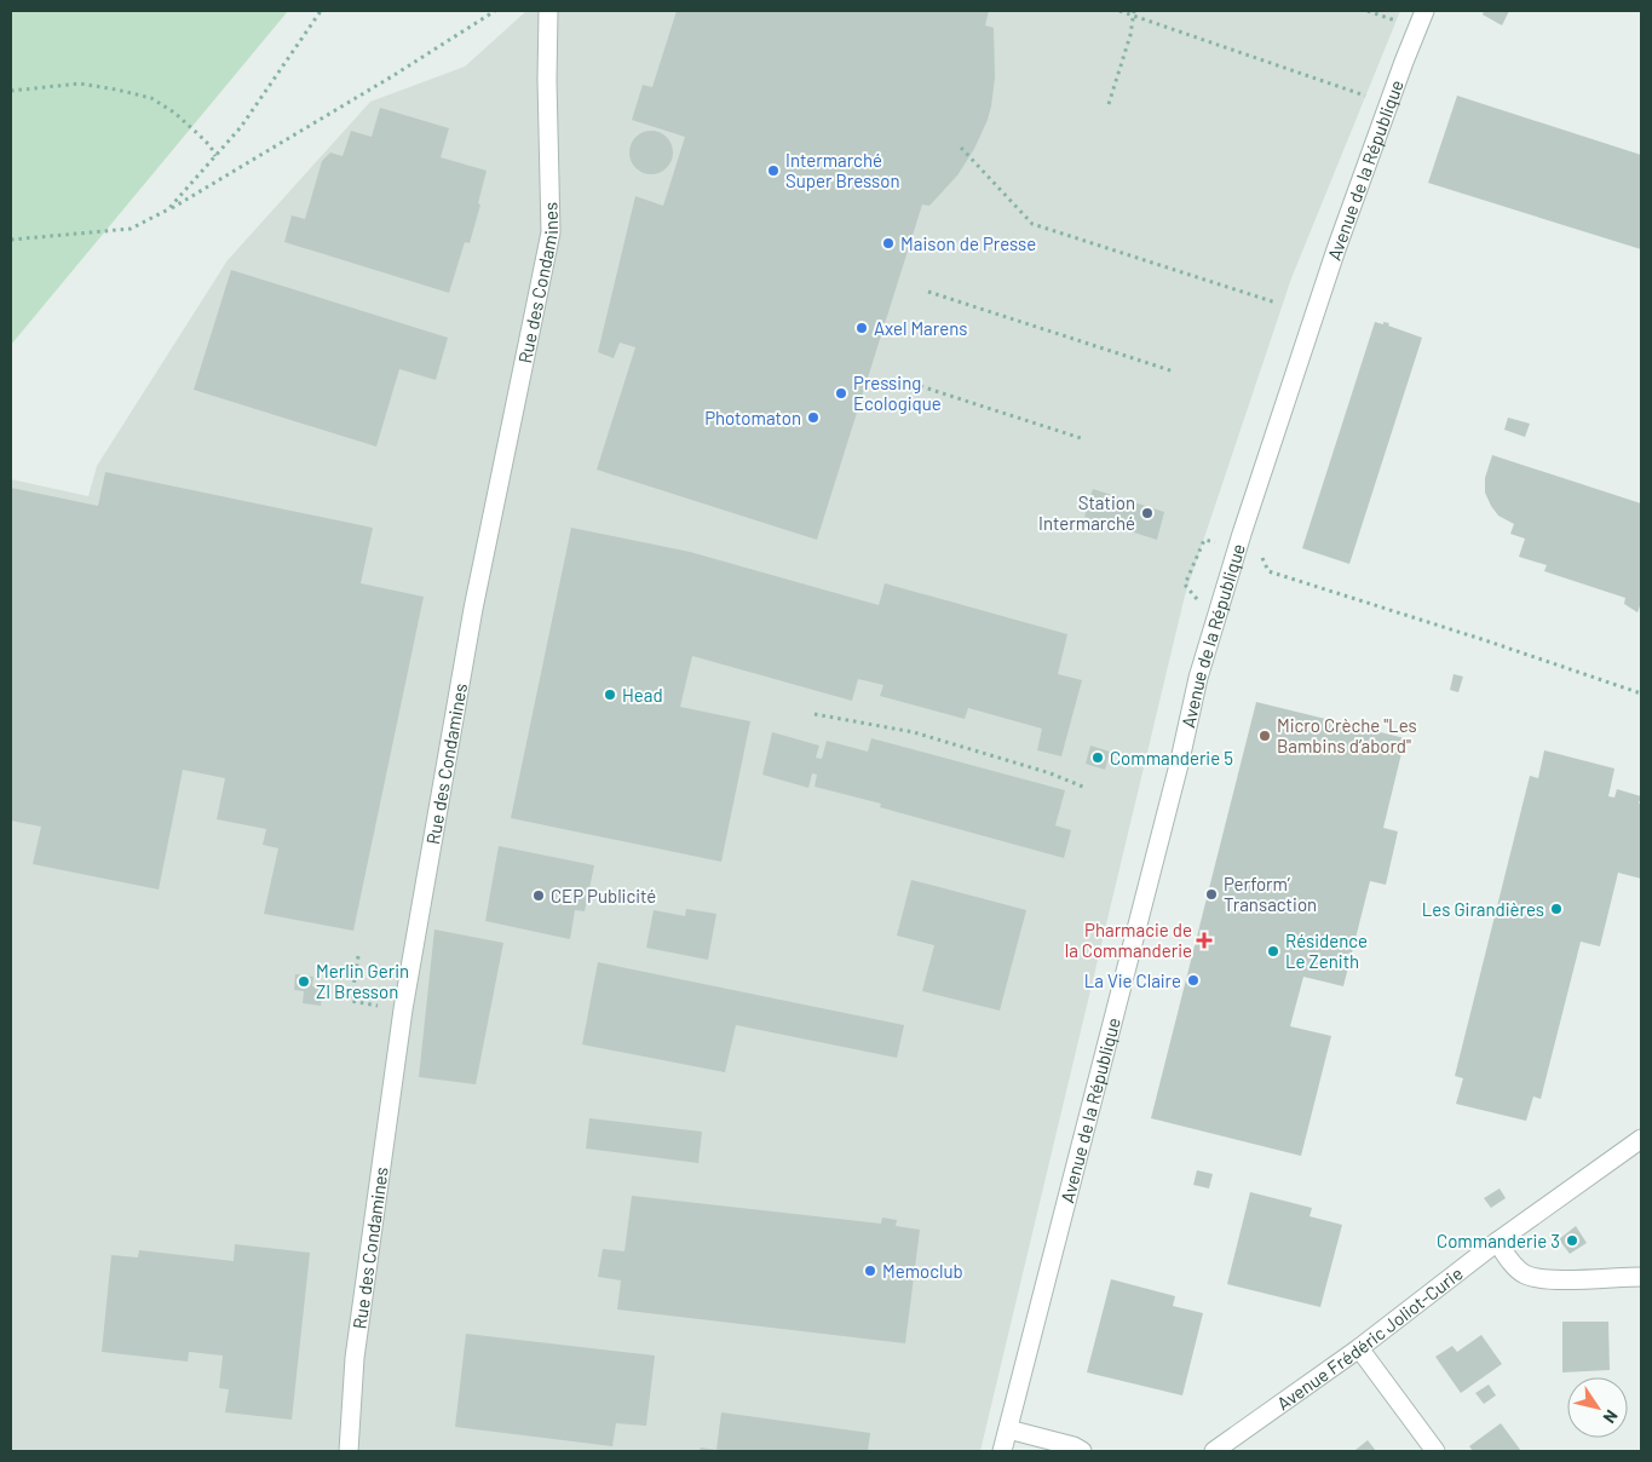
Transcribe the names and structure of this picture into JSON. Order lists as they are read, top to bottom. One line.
{"streets":{"street":["Avenue de la République","Rue des Condamines","Avenue Frédéric Joliot-Curie"]},"places":{"other":["Intermarché Super Bresson","Maison de Presse","Axel Marens","Pressing Ecologique","Photomaton","Station Intermarché","Head","Micro Crèche \"Les Bambins d’abord\"","Commanderie 5","Perform’ Transaction","CEP Publicité","Les Girandières","Résidence Le Zenith","La Vie Claire","Merlin Gerin ZI Bresson","Commanderie 3","Memoclub"],"health":["Pharmacie de la Commanderie"]},"north":"bottom right"}
